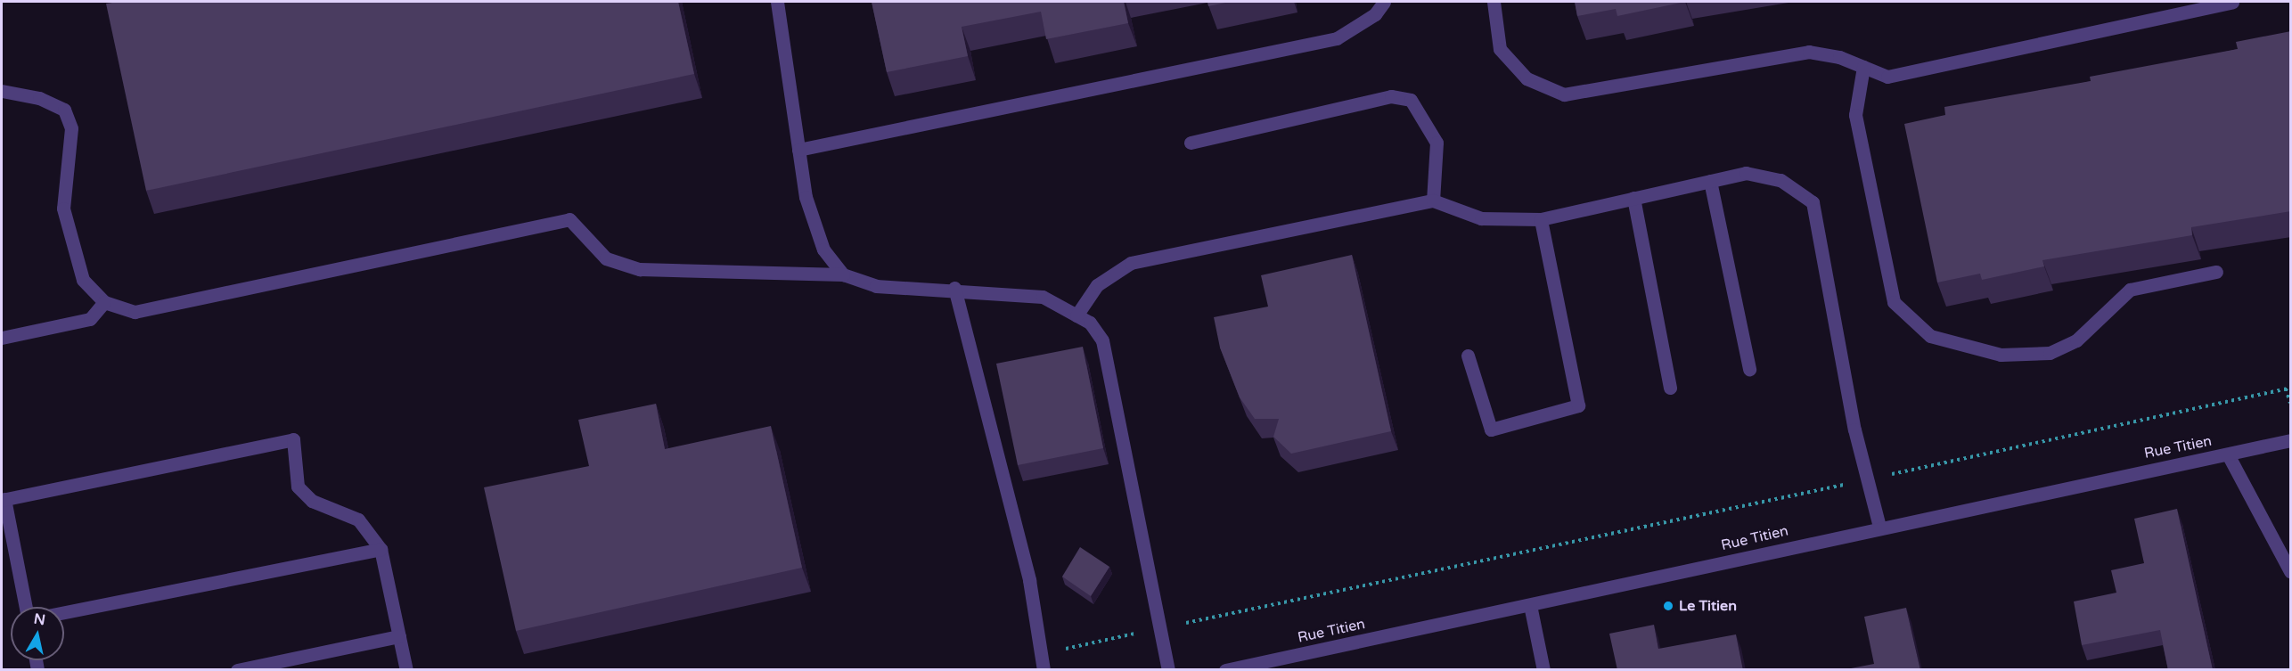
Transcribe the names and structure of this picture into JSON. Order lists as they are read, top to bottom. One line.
{"streets":{"street":["Rue Titien"]},"places":["Le Titien"],"north":"top"}
